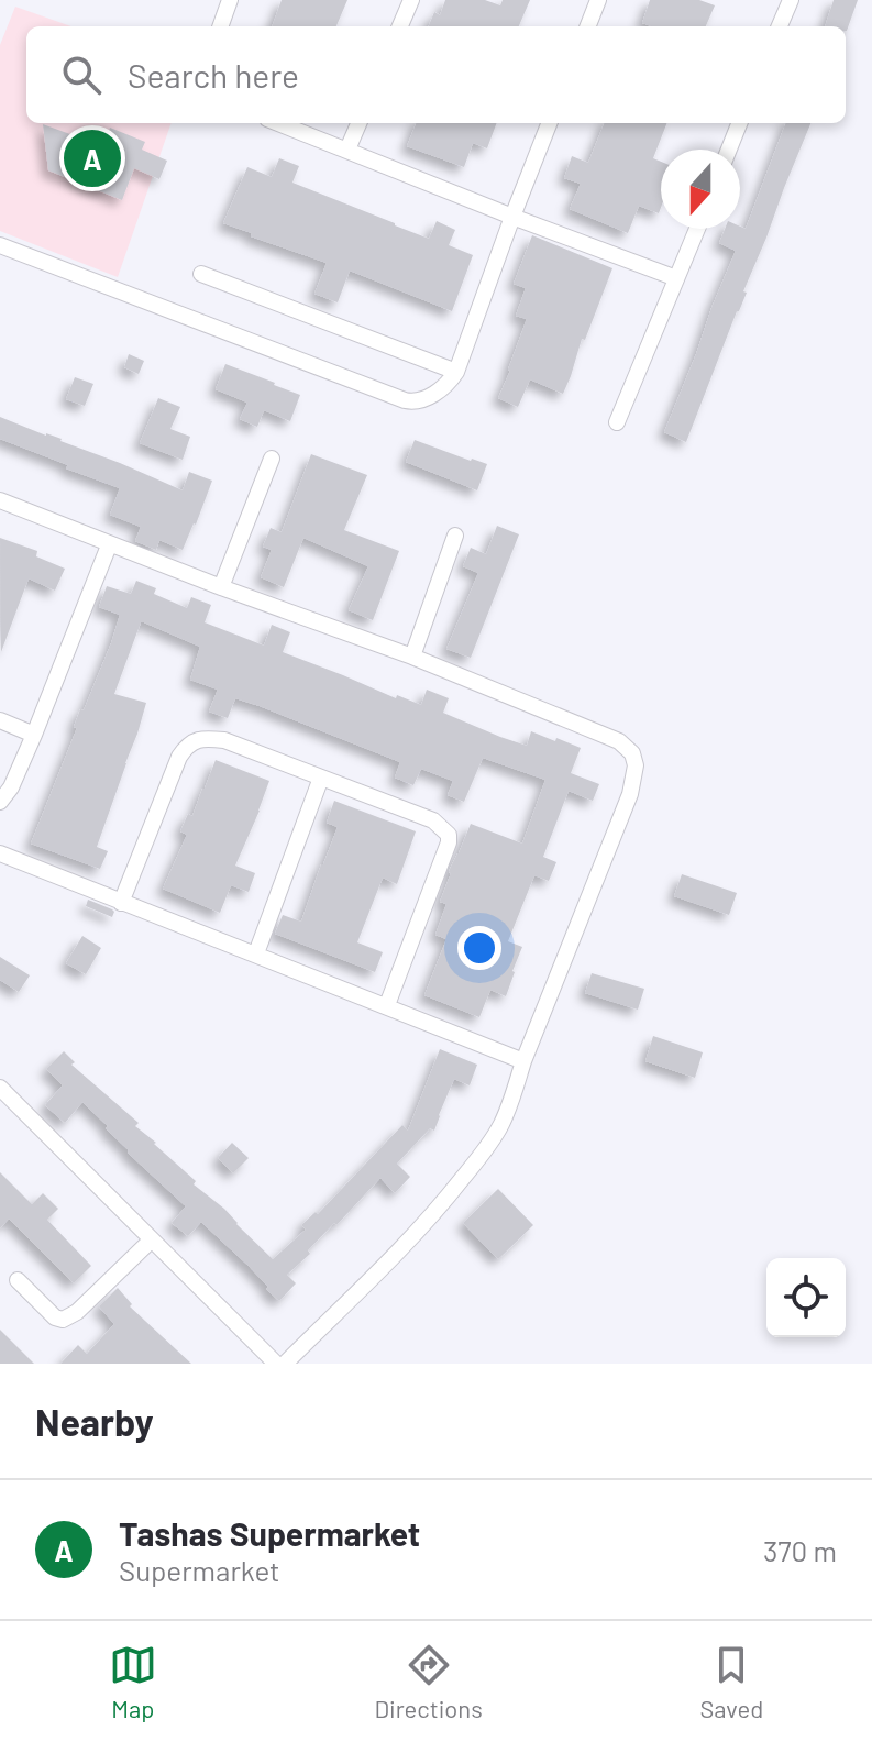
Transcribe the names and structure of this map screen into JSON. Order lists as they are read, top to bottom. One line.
{"north":"bottom","page":{"search":"Search here","pins":"A","heading":"Nearby","list":[{"mark":"A","name":"Tashas Supermarket","note":"Supermarket","value":"370 m"}],"nav":["Map","Directions","Saved"]}}
